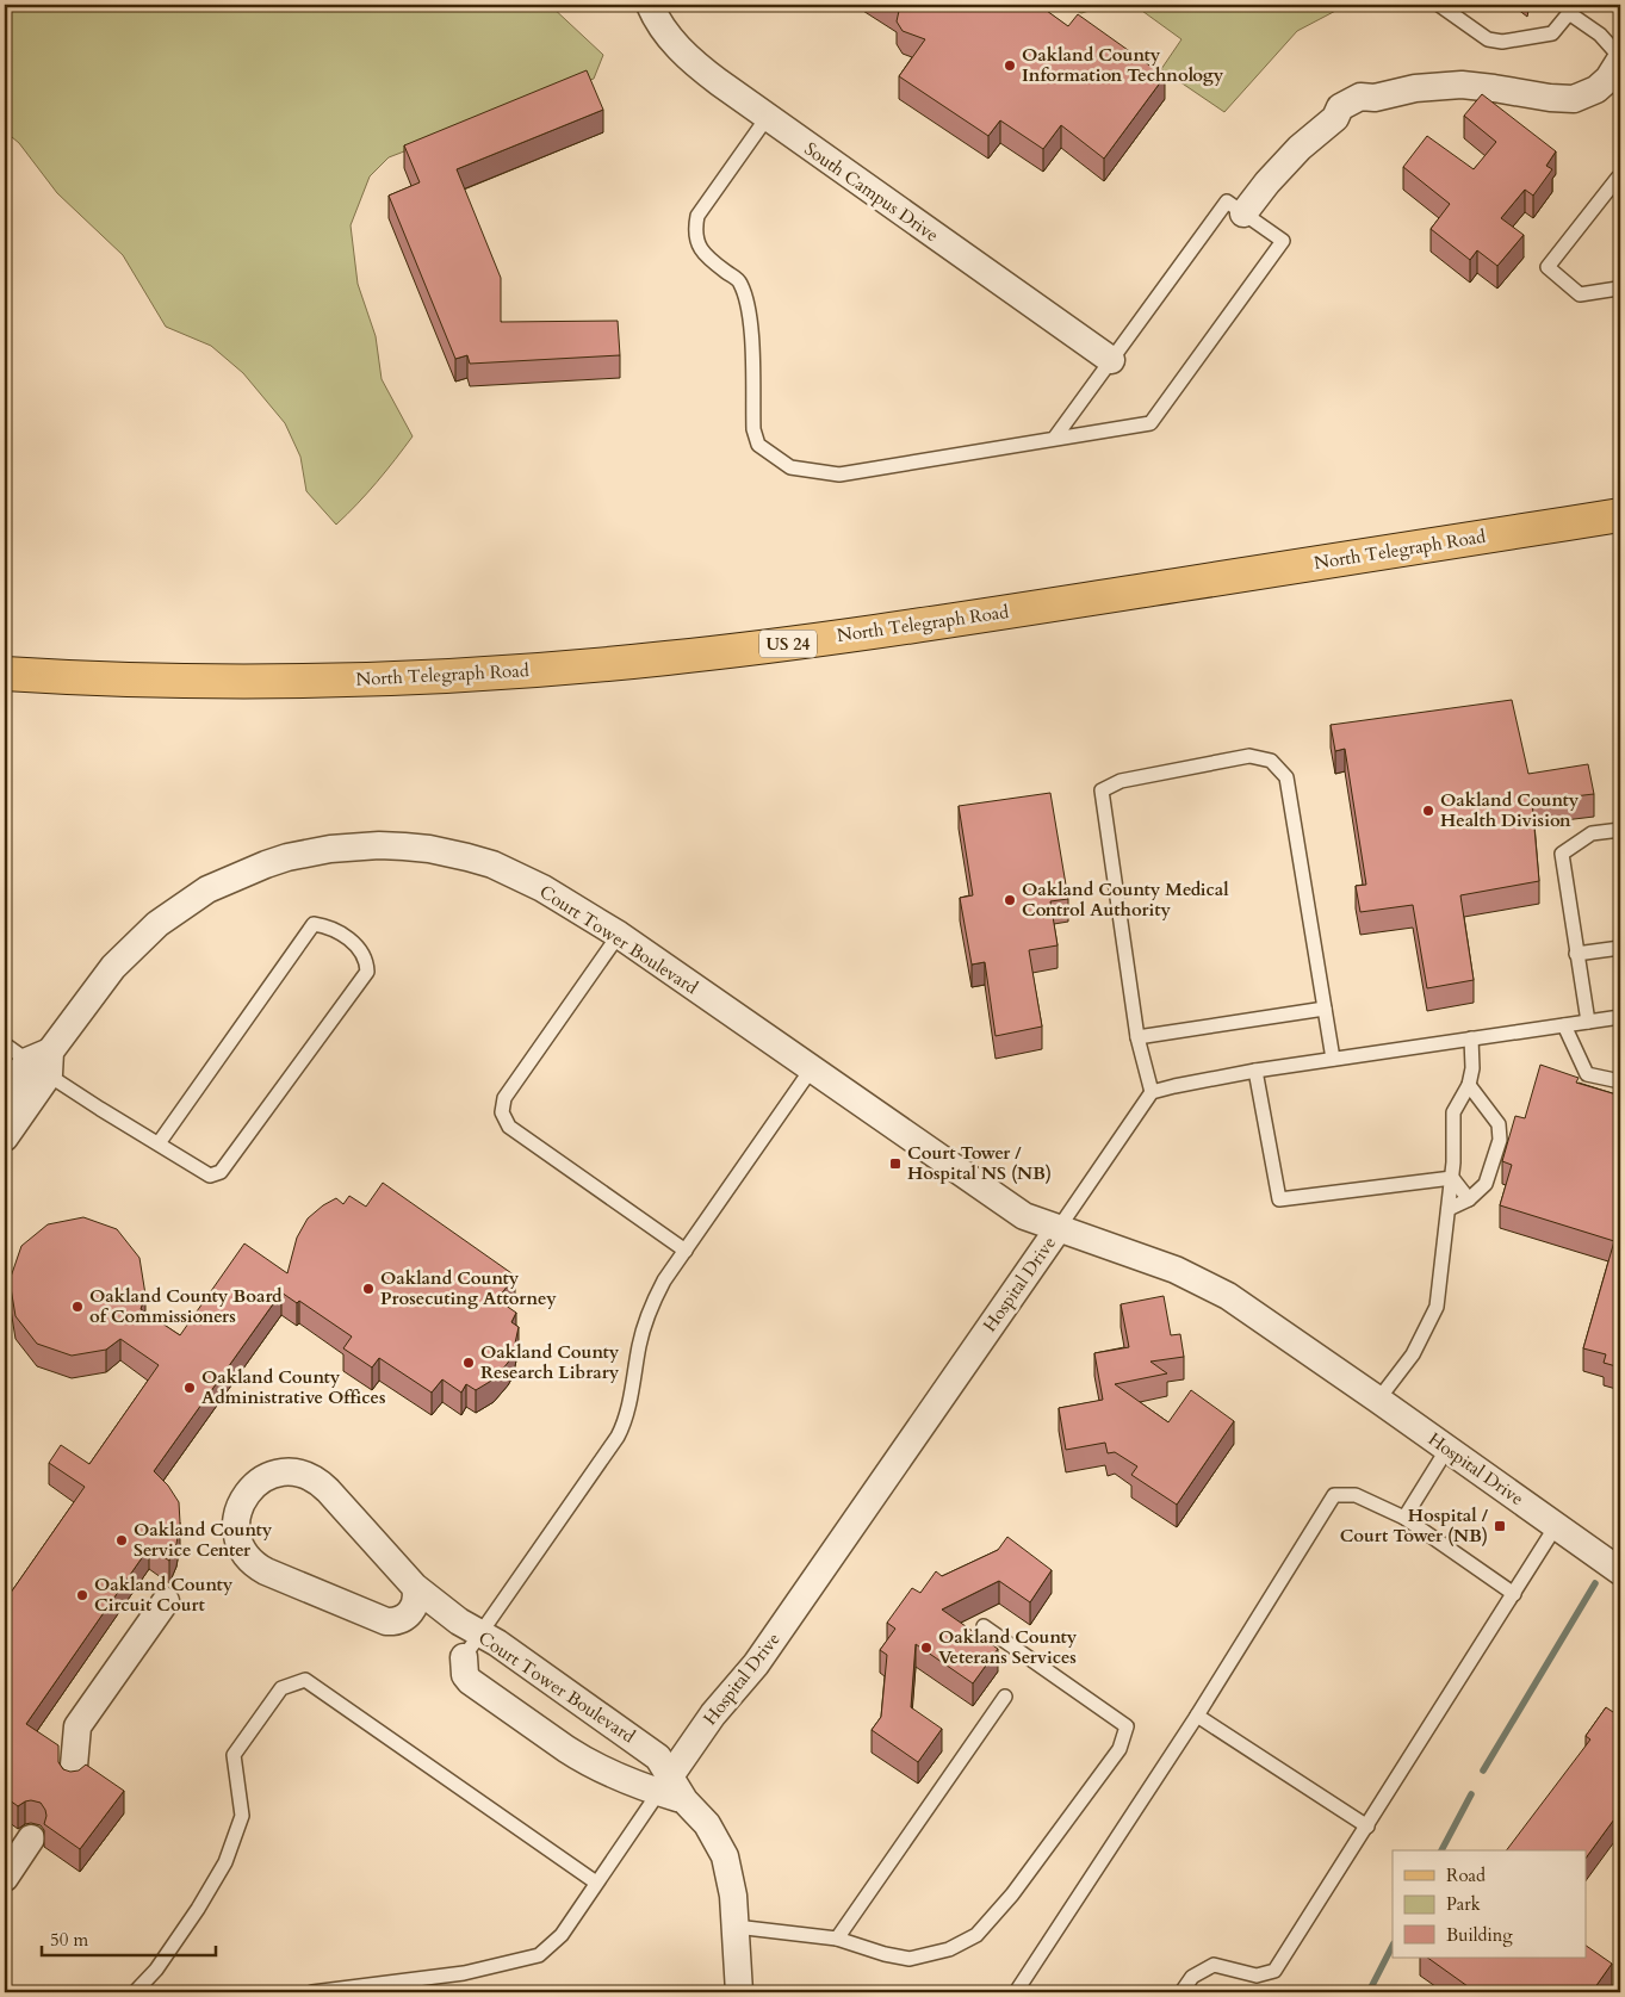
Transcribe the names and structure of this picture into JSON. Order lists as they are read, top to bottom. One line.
{"streets":{"main road":["North Telegraph Road","US 24"],"street":["South Campus Drive","Court Tower Boulevard","Hospital Drive"]},"crossings":[["Court Tower Boulevard","Hospital Drive"]],"places":{"other":["Oakland County Information Technology","Oakland County Health Division","Oakland County Medical Control Authority","Oakland County Prosecuting Attorney","Oakland County Board of Commissioners","Oakland County Research Library","Oakland County Administrative Offices","Oakland County Service Center","Oakland County Circuit Court","Oakland County Veterans Services"],"transit":["Court Tower / Hospital NS (NB)","Hospital / Court Tower (NB)"]},"legend":["Road","Park","Building"],"scale_bar":"50 m"}
